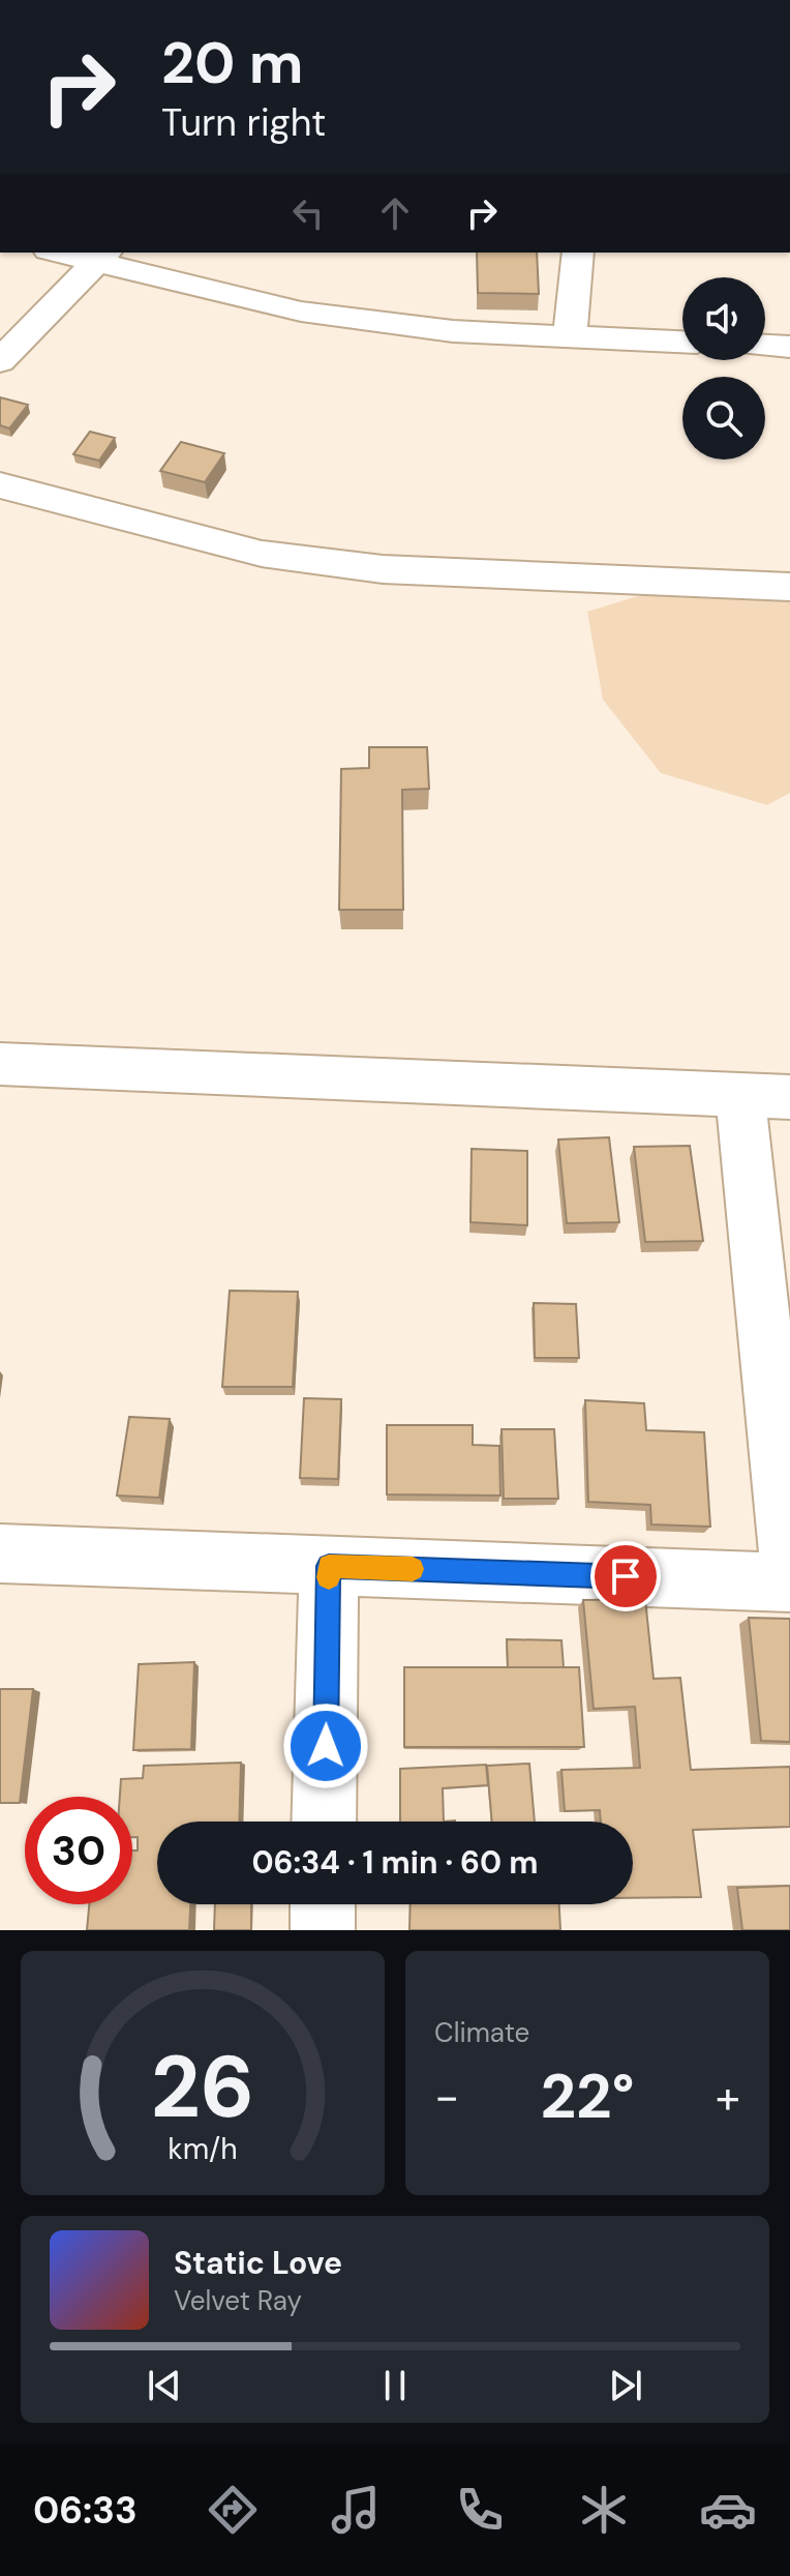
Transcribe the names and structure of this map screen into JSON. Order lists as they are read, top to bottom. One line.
{"page":{"turn":["20 m","Turn right"],"limit":"30","trip":"06:34 · 1 min · 60 m","tile":"Climate","heat":["−","22°","+"],"song":["Static Love","Velvet Ray"],"tabs":"06:33","gauge":["26","km/h"]}}
